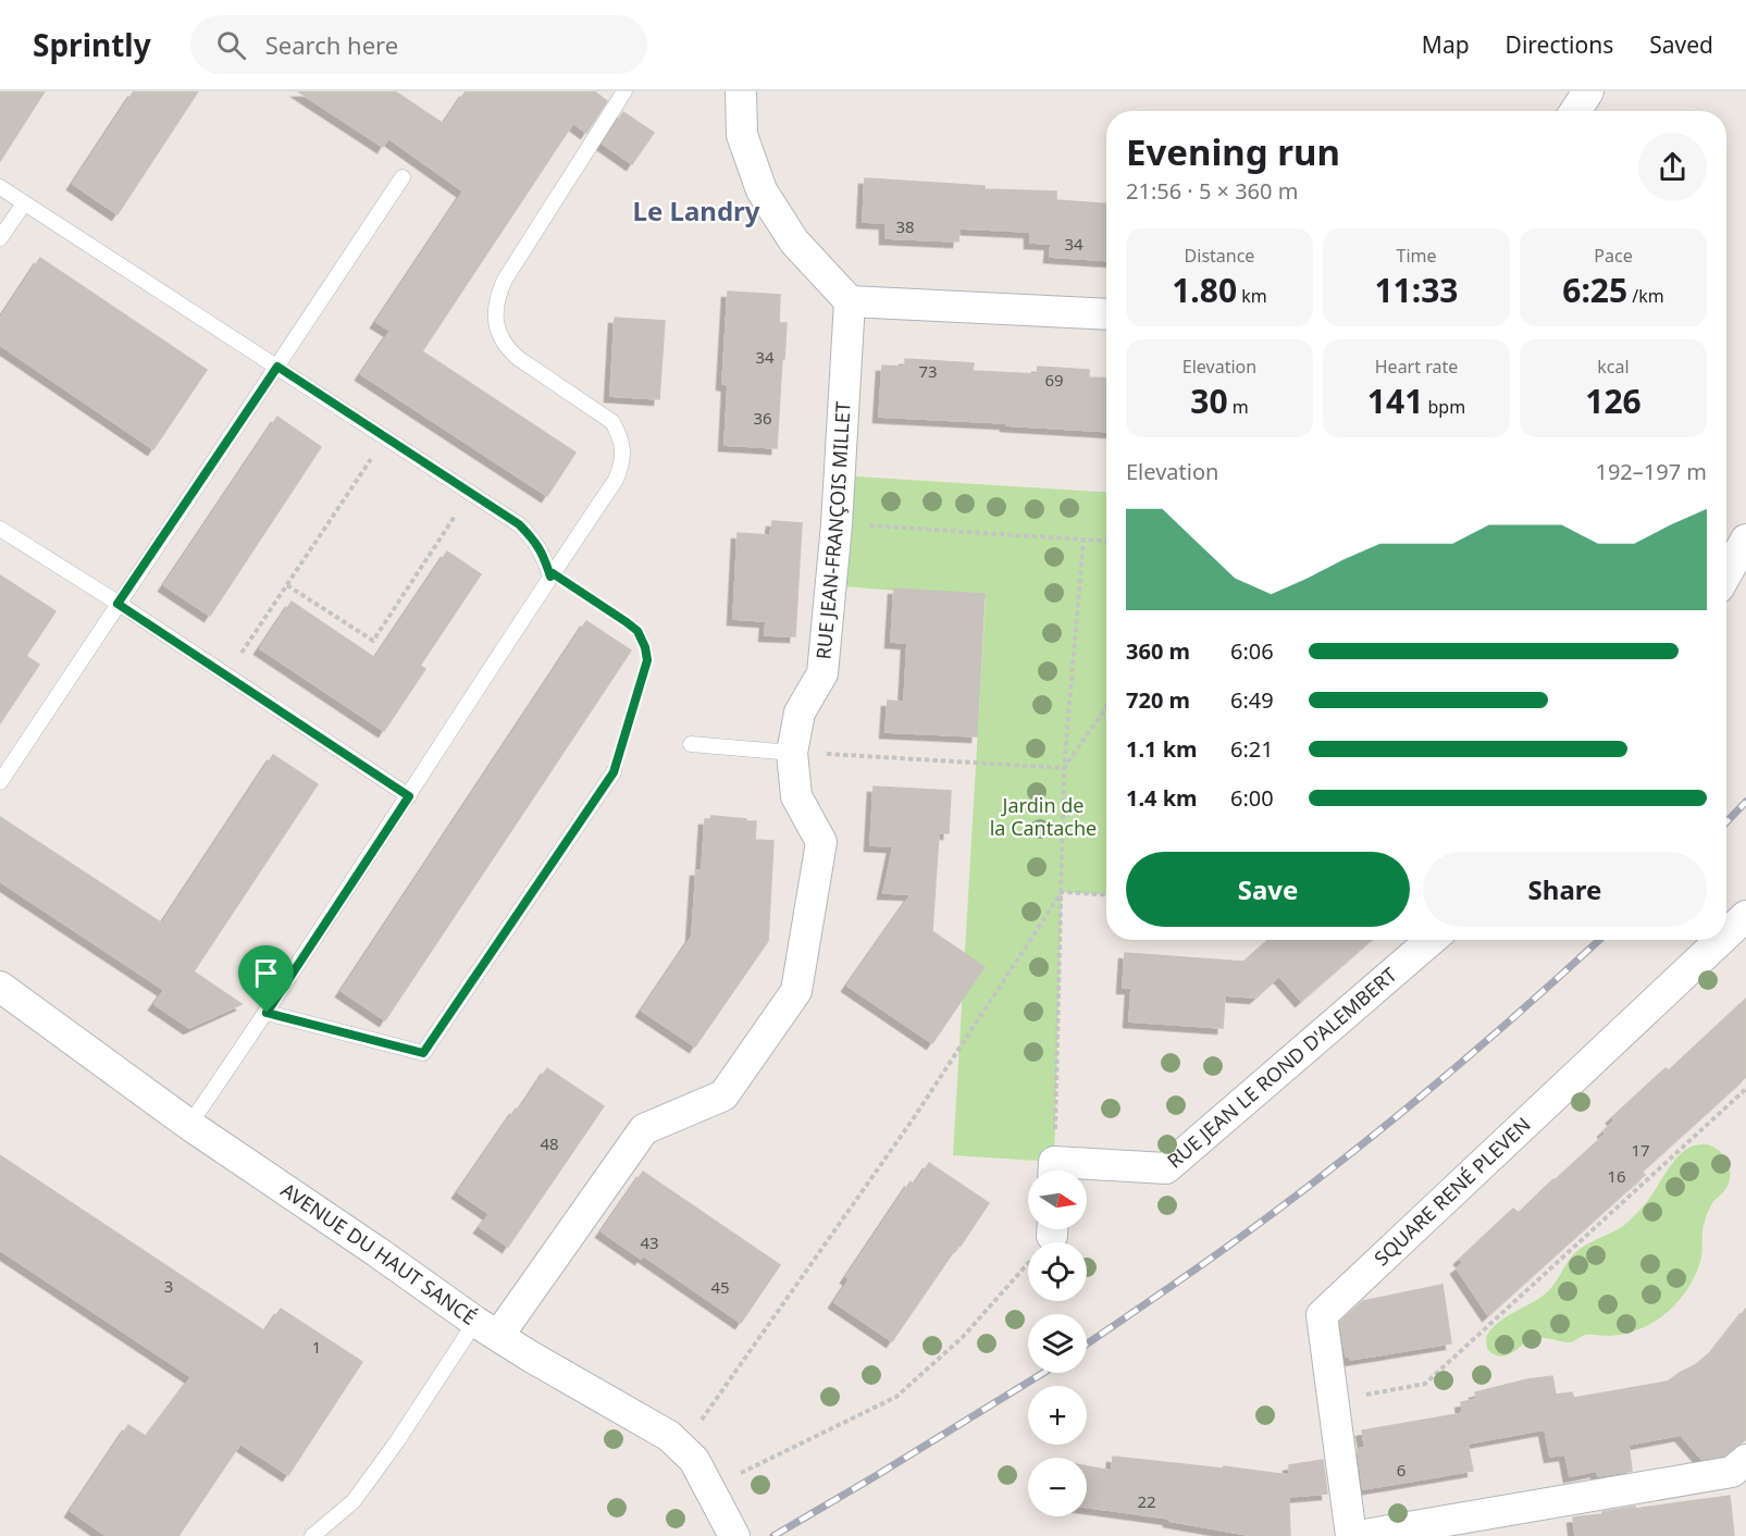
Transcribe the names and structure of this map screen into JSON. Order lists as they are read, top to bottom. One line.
{"streets":{"street":["RUE JEAN-FRANÇOIS MILLET","RUE JEAN LE ROND D'ALEMBERT","SQUARE RENÉ PLEVEN","AVENUE DU HAUT SANCÉ"]},"crossings":[["RUE JEAN-FRANÇOIS MILLET","AVENUE DU HAUT SANCÉ"]],"districts":["Le Landry"],"parks":["Jardin de la Cantache"],"house_numbers":["38","34","34","73","69","36","48","17","16","43","3","45","1","6","22"],"north":"right","page":{"header":"Sprintly","search":"Search here","nav":["Map","Directions","Saved"],"heading":["Evening run","21:56 · 5 × 360 m"],"stats":[["Distance","1.80 km"],["Time","11:33"],["Pace","6:25 /km"],["Elevation","30 m"],["Heart rate","141 bpm"],["kcal","126"]],"chart":["Elevation","192–197 m"],"list":[{"name":"360 m","note":"6:06"},{"name":"720 m","note":"6:49"},{"name":"1.1 km","note":"6:21"},{"name":"1.4 km","note":"6:00"}],"buttons":["Save","Share"],"map_buttons":["+","−"]}}
